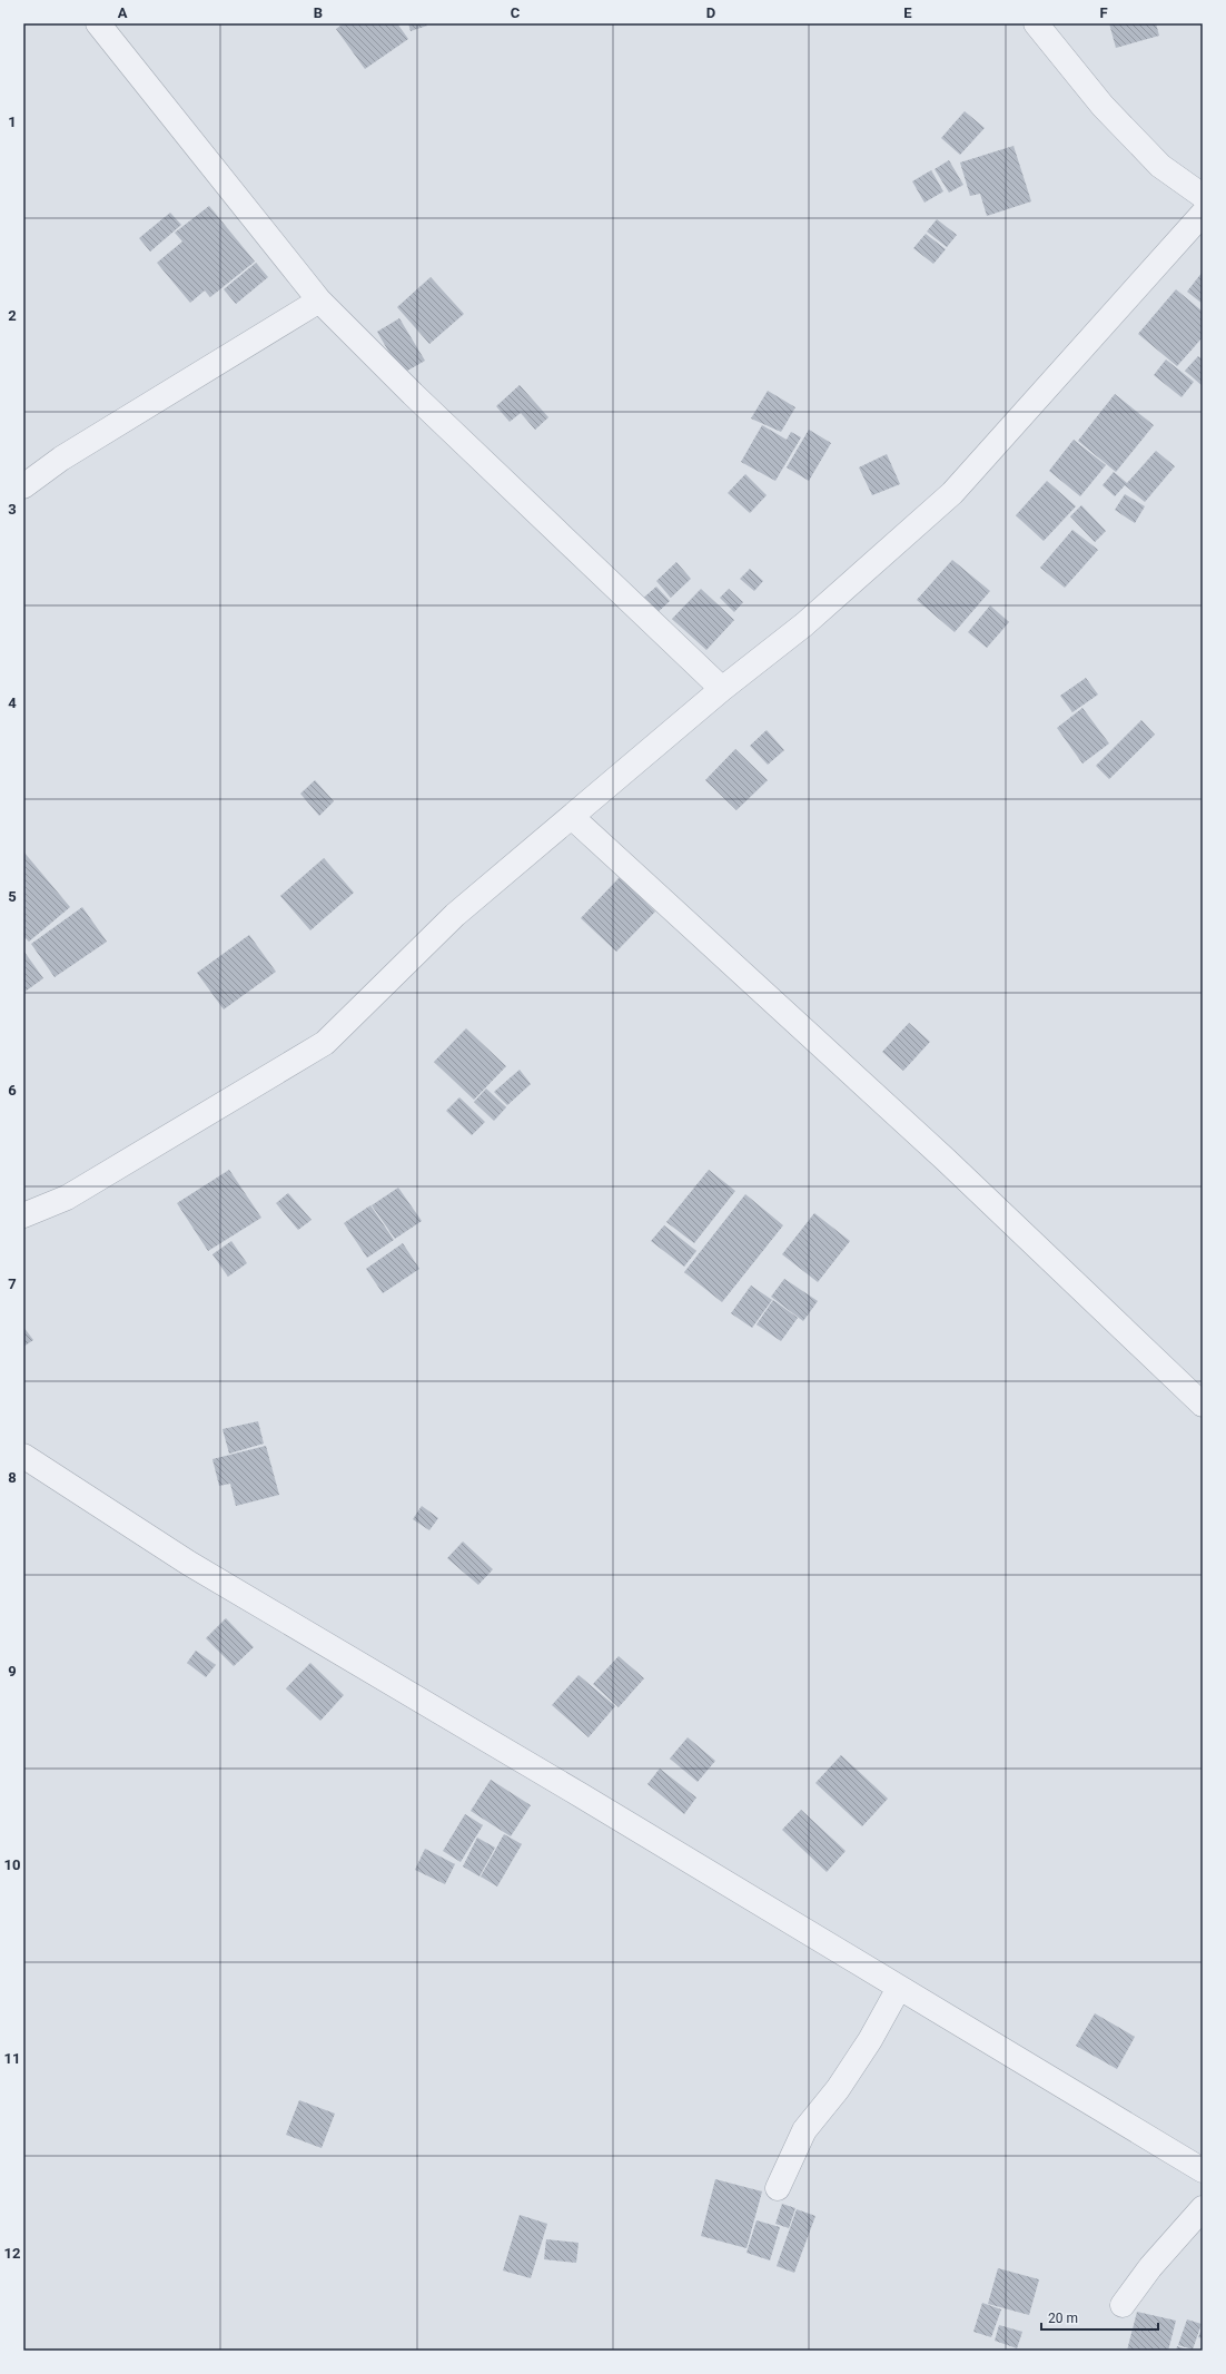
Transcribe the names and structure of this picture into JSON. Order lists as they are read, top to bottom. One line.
{"scale_bar":"20 m","grid":{"columns":["A","B","C","D","E","F"],"rows":["1","2","3","4","5","6","7","8","9","10","11","12"]}}
